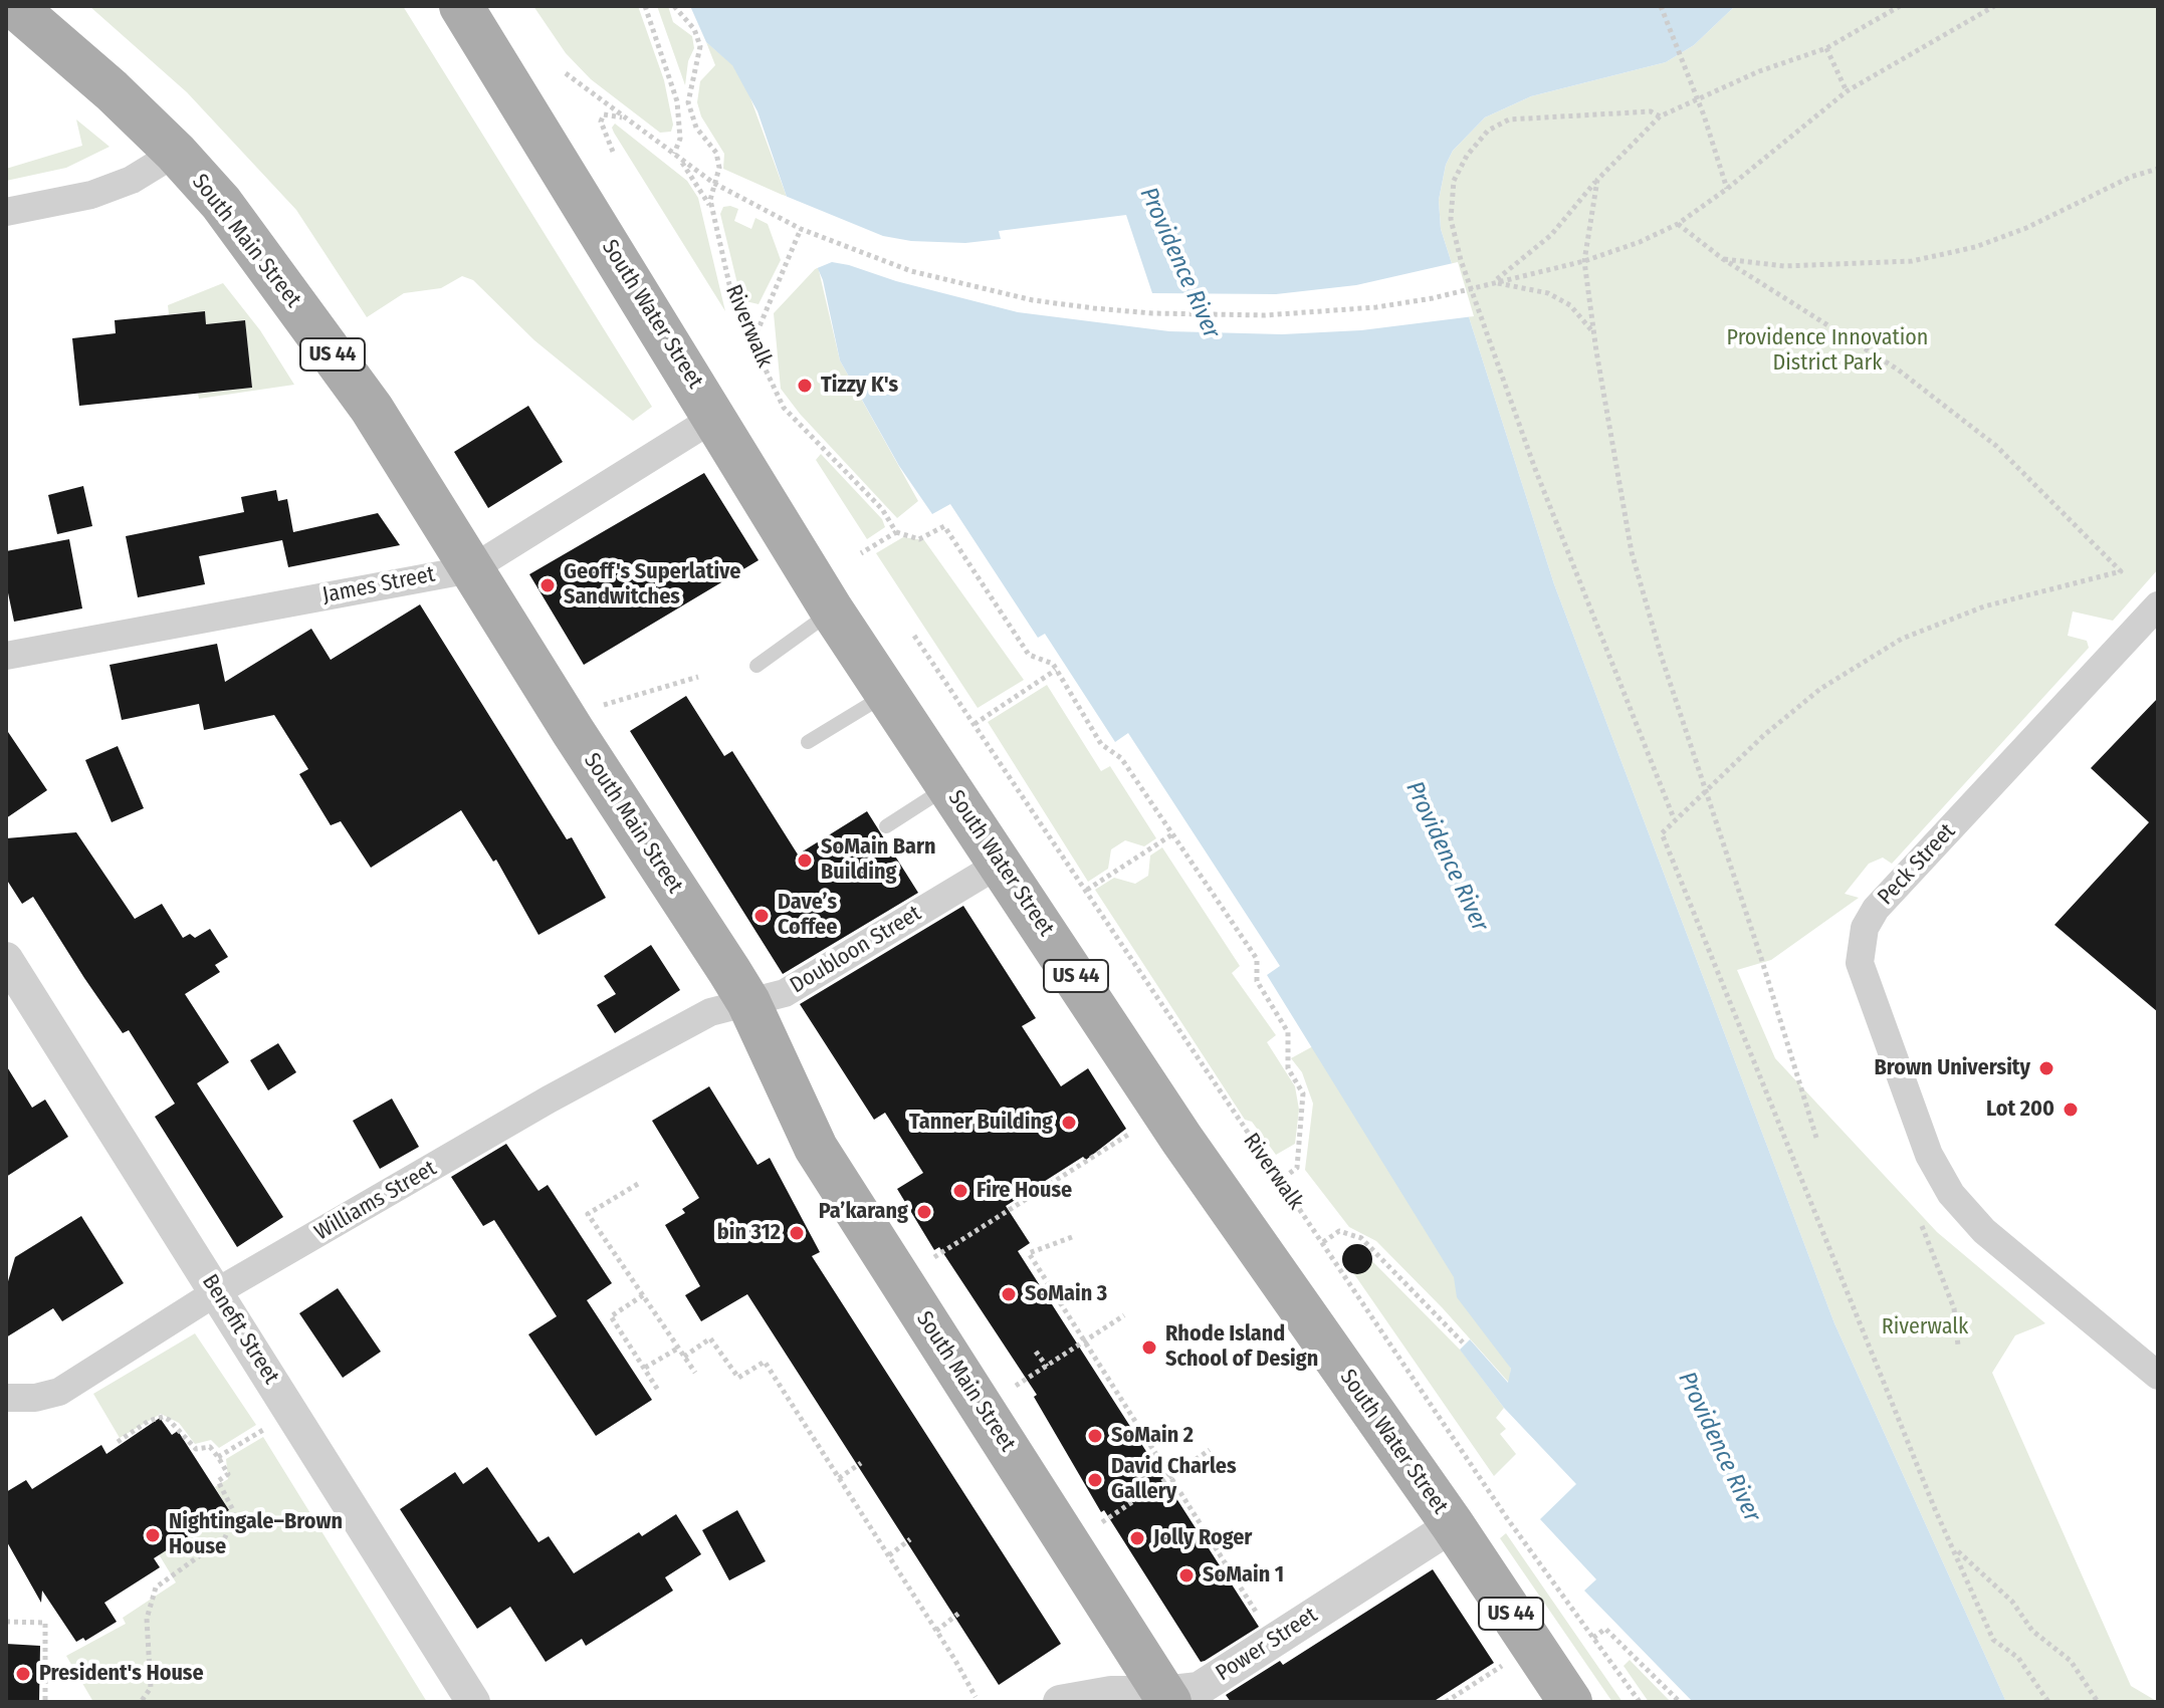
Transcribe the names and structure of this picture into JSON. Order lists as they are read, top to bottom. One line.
{"streets":{"main road":["South Main Street","South Water Street","US 44"],"street":["James Street","Peck Street","Doubloon Street","Williams Street","Benefit Street","Power Street"],"path":["Riverwalk"]},"crossings":[["South Main Street","James Street"],["South Main Street","Doubloon Street"],["South Main Street","Williams Street"],["South Main Street","Power Street"],["South Water Street","James Street"],["South Water Street","Doubloon Street"],["South Water Street","Power Street"],["Doubloon Street","Williams Street"],["Williams Street","Benefit Street"]],"water":["Providence River"],"parks":["Providence Innovation District Park","Riverwalk"],"places":["Tizzy K's","Geoff's Superlative Sandwitches","SoMain Barn Building","Dave’s Coffee","Brown University","Lot 200","Tanner Building","Fire House","Pa’karang","bin 312","SoMain 3","Rhode Island School of Design","SoMain 2","David Charles Gallery","Nightingale–Brown House","Jolly Roger","SoMain 1","President's House"]}
